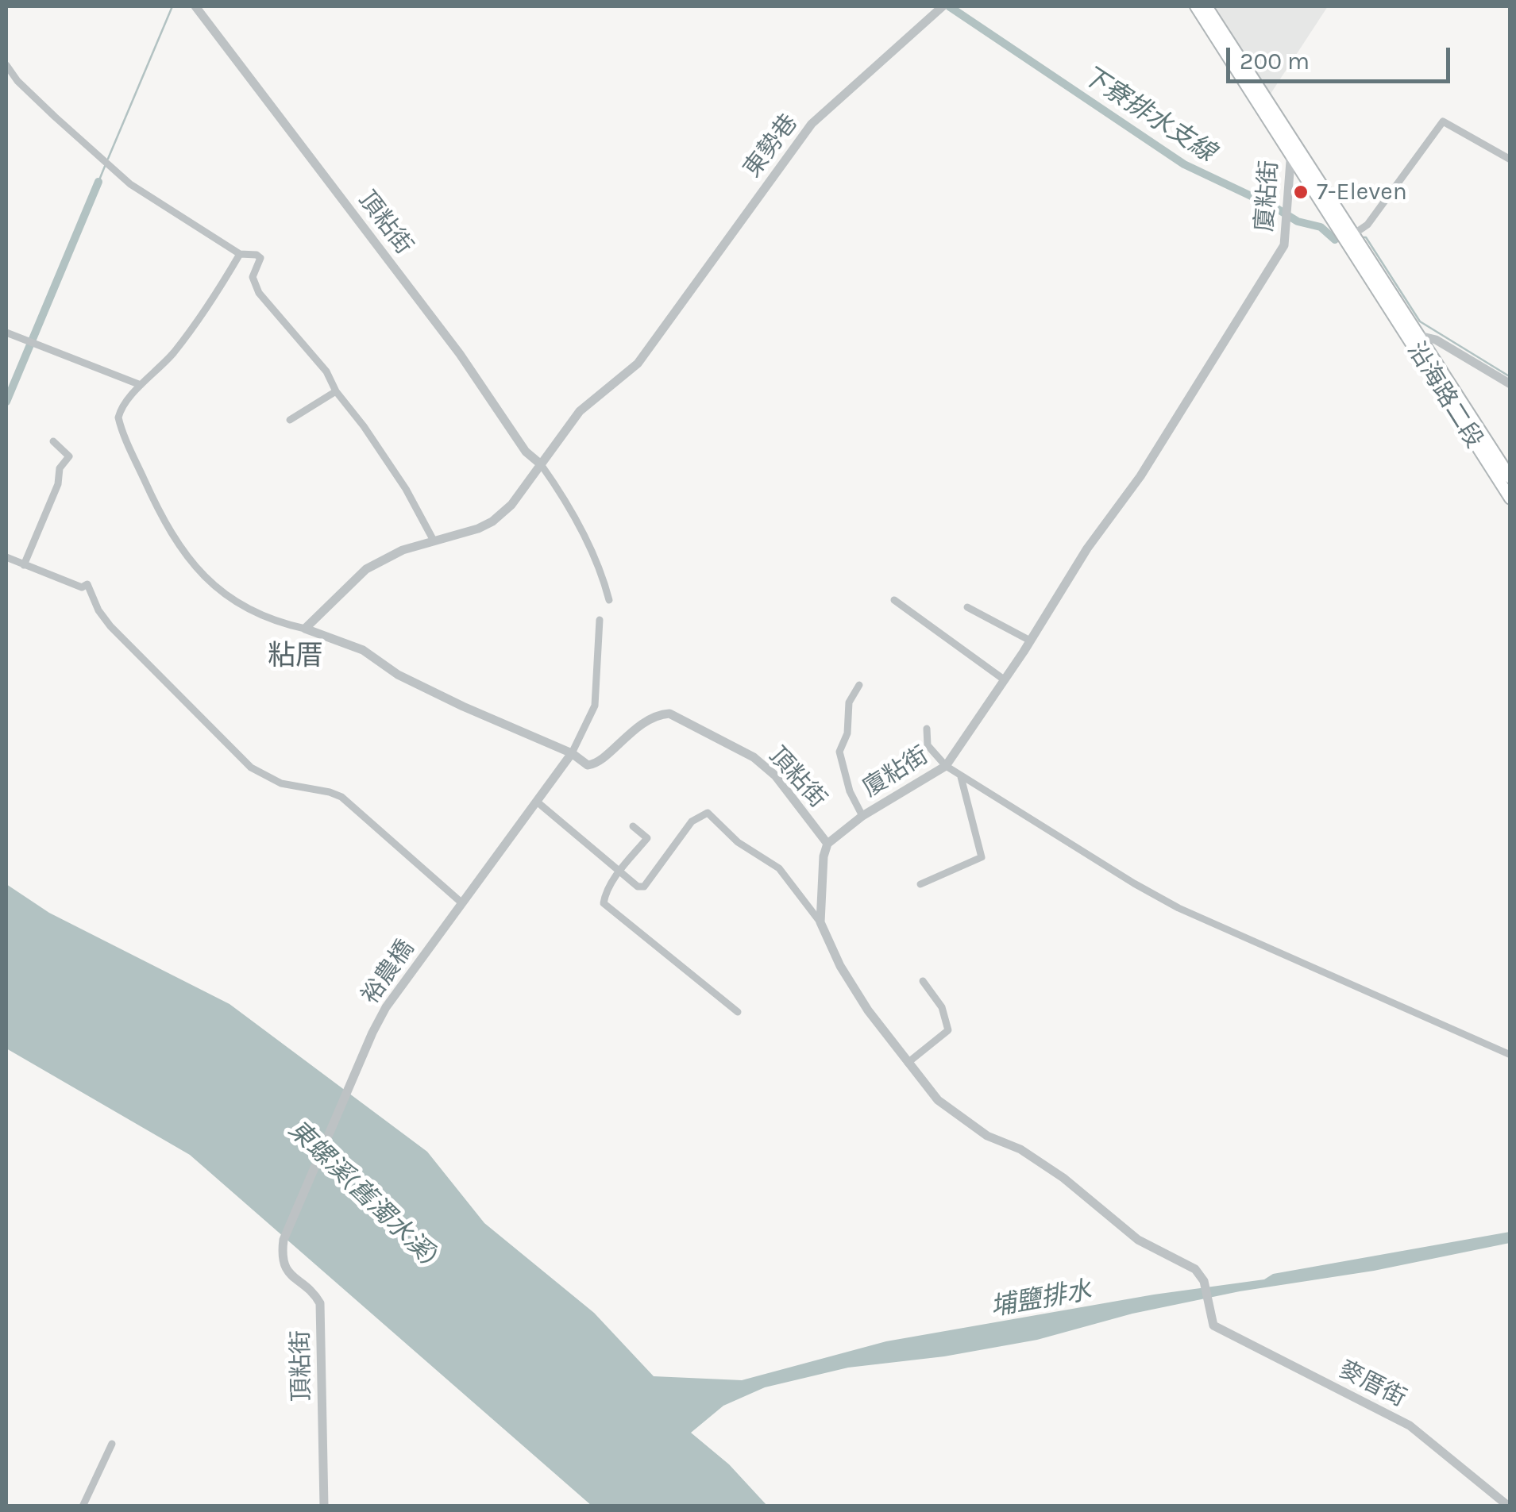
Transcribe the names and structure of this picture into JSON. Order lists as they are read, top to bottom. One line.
{"streets":{"main road":["沿海路二段"],"street":["東勢巷","廈粘街","頂粘街","裕農橋","麥厝街"]},"crossings":[["東勢巷","頂粘街"],["廈粘街","頂粘街"],["頂粘街","裕農橋"]],"districts":["粘厝"],"water":["下寮排水支線","東螺溪(舊濁水溪)","埔鹽排水"],"places":["7-Eleven"],"scale_bar":"200 m"}
